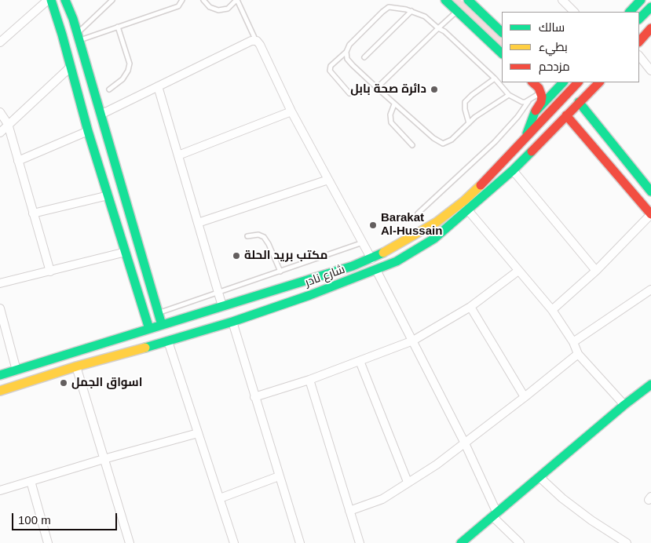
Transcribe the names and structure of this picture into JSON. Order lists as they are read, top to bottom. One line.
{"streets":{"main road":["شارع نادر"]},"places":["دائرة صحة بابل","Barakat Al-Hussain","مكتب بريد الحلة","اسواق الجمل"],"legend":["سالك","بطيء","مزدحم"],"scale_bar":"100 m"}
